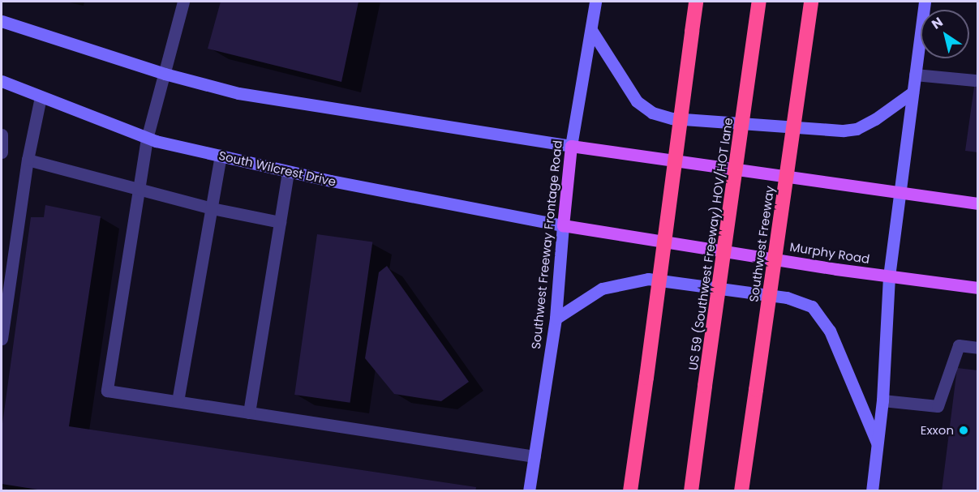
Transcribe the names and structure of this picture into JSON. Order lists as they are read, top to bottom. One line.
{"streets":{"highway":["US 59 (Southwest Freeway) HOV/HOT lane","Southwest Freeway"],"main road":["South Wilcrest Drive","Southwest Freeway Frontage Road","Murphy Road"]},"crossings":[["South Wilcrest Drive","Southwest Freeway Frontage Road"],["South Wilcrest Drive","Murphy Road"],["Southwest Freeway Frontage Road","Murphy Road"]],"places":["Exxon"],"north":"top left"}
